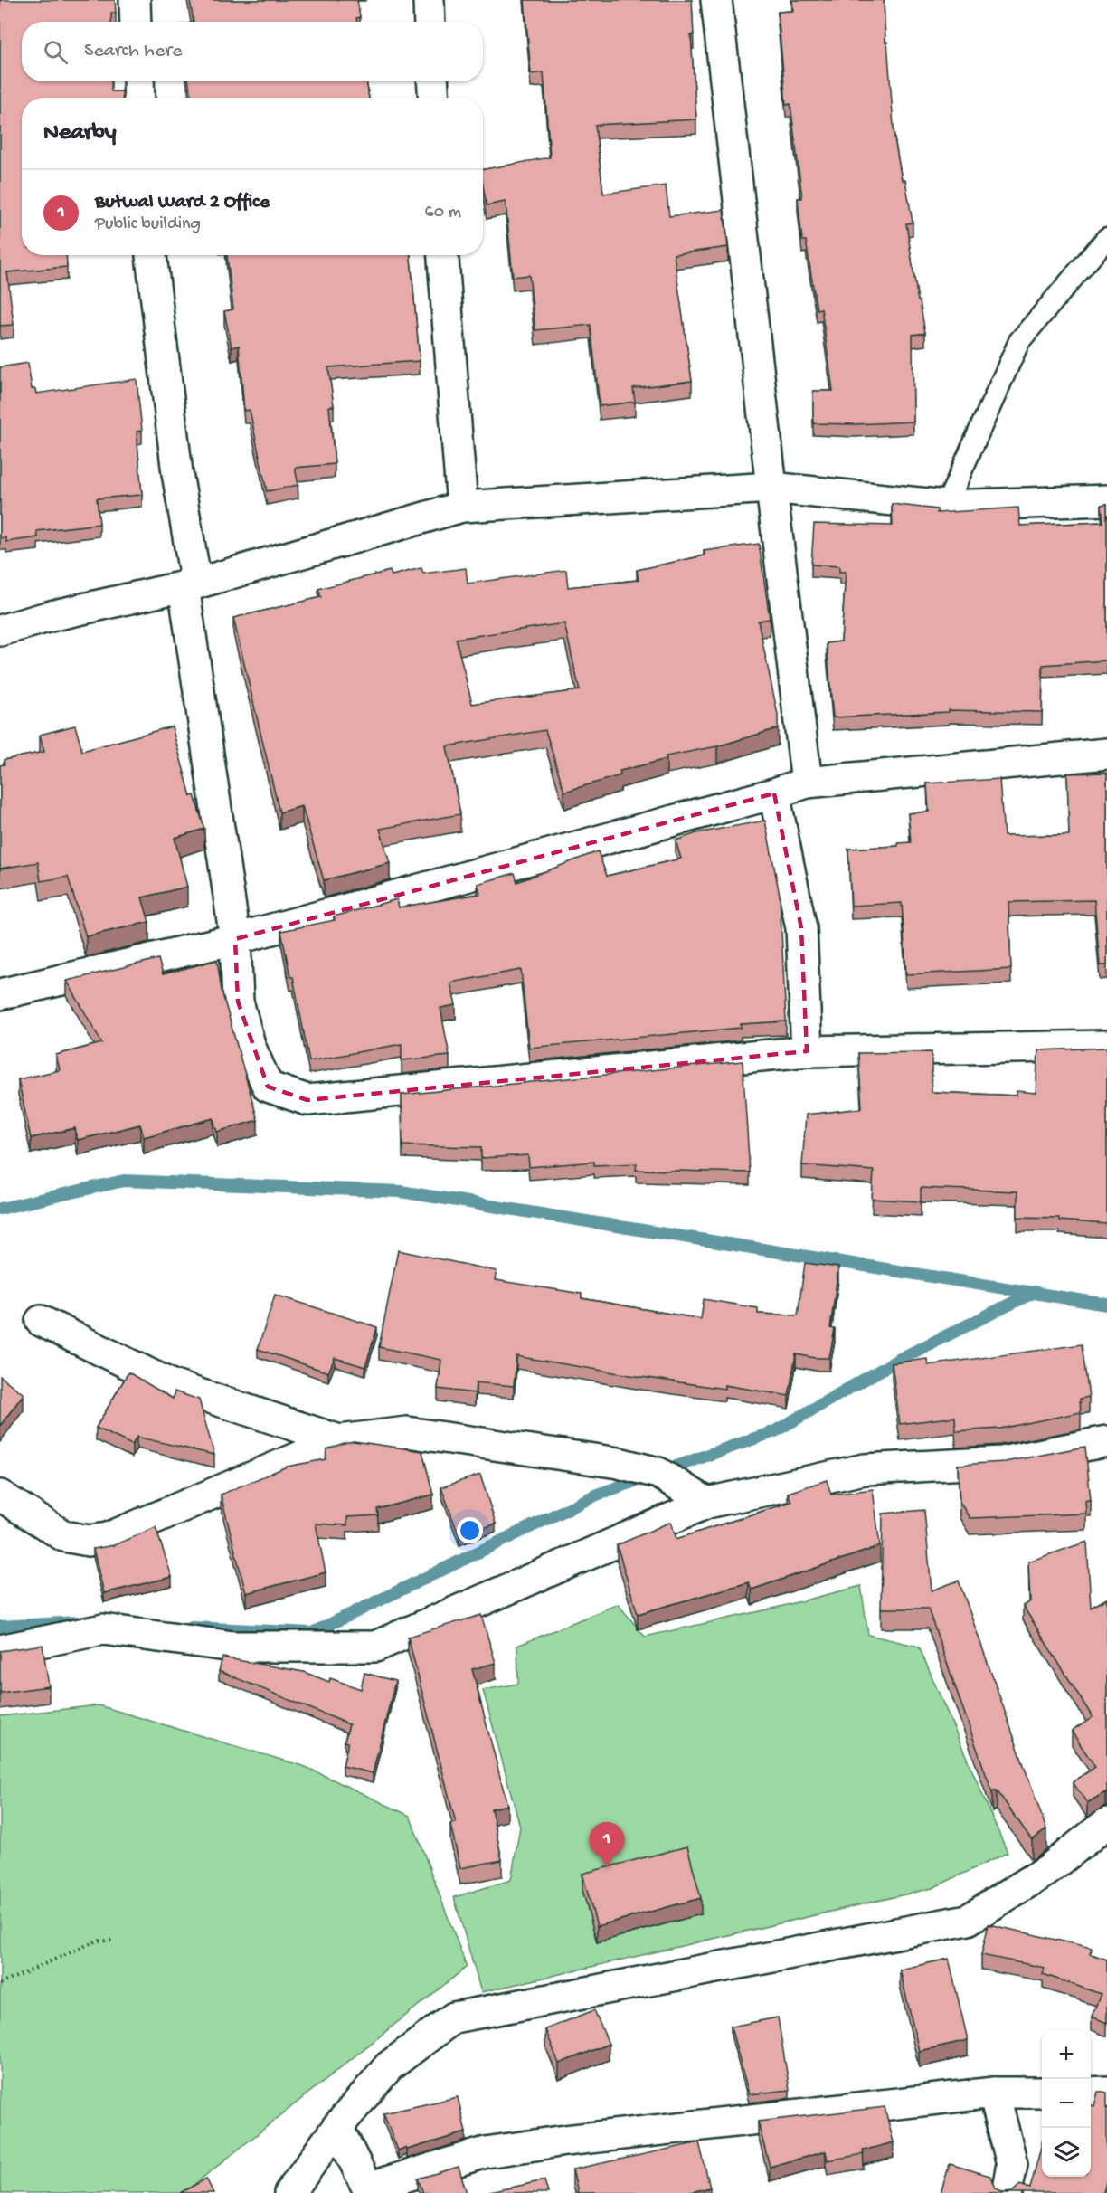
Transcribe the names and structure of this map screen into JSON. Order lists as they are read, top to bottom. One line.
{"page":{"search":"Search here","heading":"Nearby","list":[{"mark":"1","name":"Butwal Ward 2 Office","note":"Public building","value":"60 m"}],"pins":"1","map_buttons":["+","−"]}}
